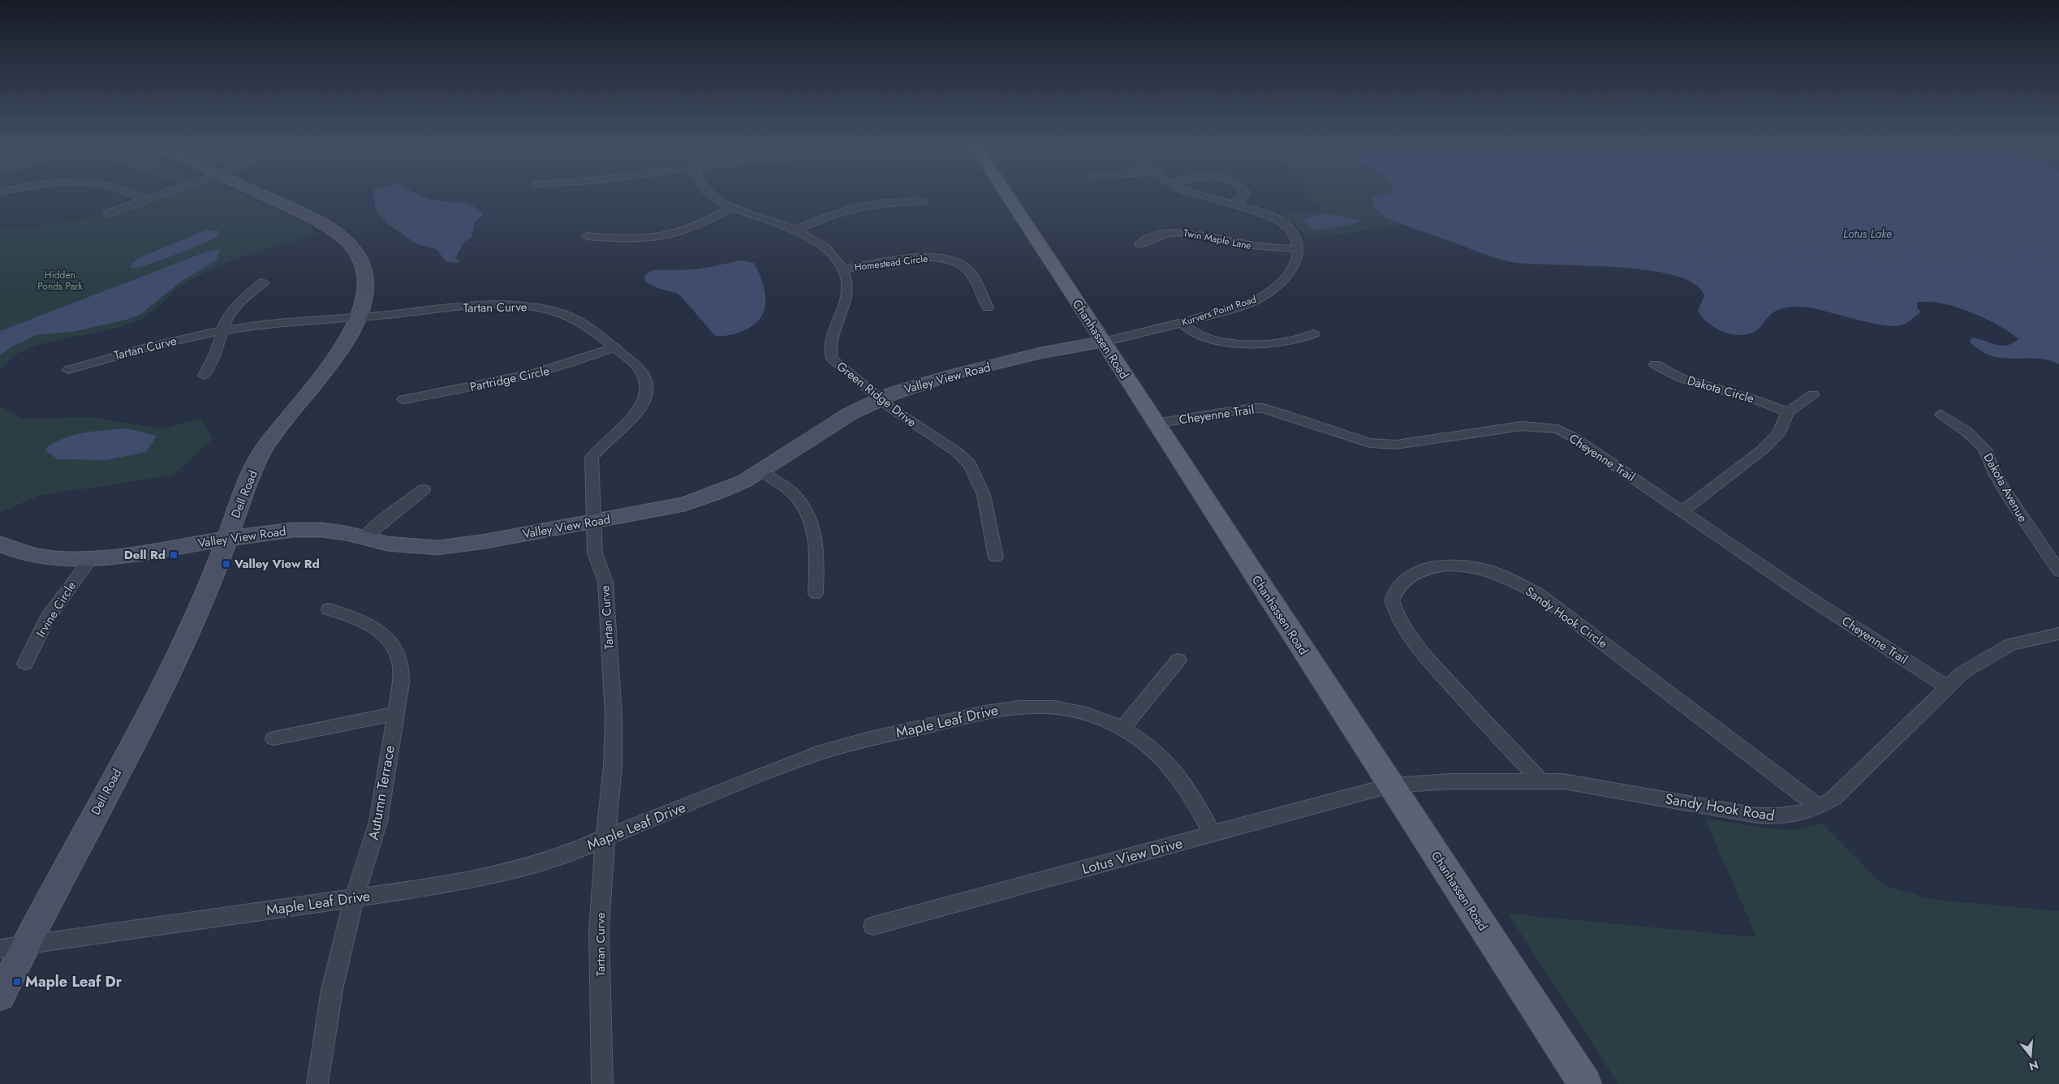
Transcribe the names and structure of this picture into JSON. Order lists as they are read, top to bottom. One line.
{"streets":{"main road":["Chanhassen Road"],"street":["Twin Maple Lane","Homestead Circle","Tartan Curve","Kurvers Point Road","Valley View Road","Partridge Circle","Dakota Circle","Green Ridge Drive","Cheyenne Trail","Dakota Avenue","Dell Road","Irvine Circle","Sandy Hook Circle","Maple Leaf Drive","Autumn Terrace","Sandy Hook Road","Lotus View Drive"]},"crossings":[["Twin Maple Lane","Kurvers Point Road"],["Homestead Circle","Green Ridge Drive"],["Tartan Curve","Valley View Road"],["Tartan Curve","Partridge Circle"],["Tartan Curve","Dell Road"],["Tartan Curve","Maple Leaf Drive"],["Kurvers Point Road","Chanhassen Road"],["Kurvers Point Road","Valley View Road"],["Chanhassen Road","Valley View Road"],["Chanhassen Road","Cheyenne Trail"],["Chanhassen Road","Sandy Hook Road"],["Chanhassen Road","Lotus View Drive"],["Valley View Road","Green Ridge Drive"],["Valley View Road","Dell Road"],["Valley View Road","Irvine Circle"],["Cheyenne Trail","Sandy Hook Road"],["Dell Road","Maple Leaf Drive"],["Sandy Hook Circle","Sandy Hook Road"],["Maple Leaf Drive","Autumn Terrace"],["Maple Leaf Drive","Lotus View Drive"],["Sandy Hook Road","Lotus View Drive"]],"water":["Lotus Lake"],"parks":["Hidden Ponds Park"],"places":{"transit":["Dell Rd","Valley View Rd","Maple Leaf Dr"]},"north":"bottom"}
